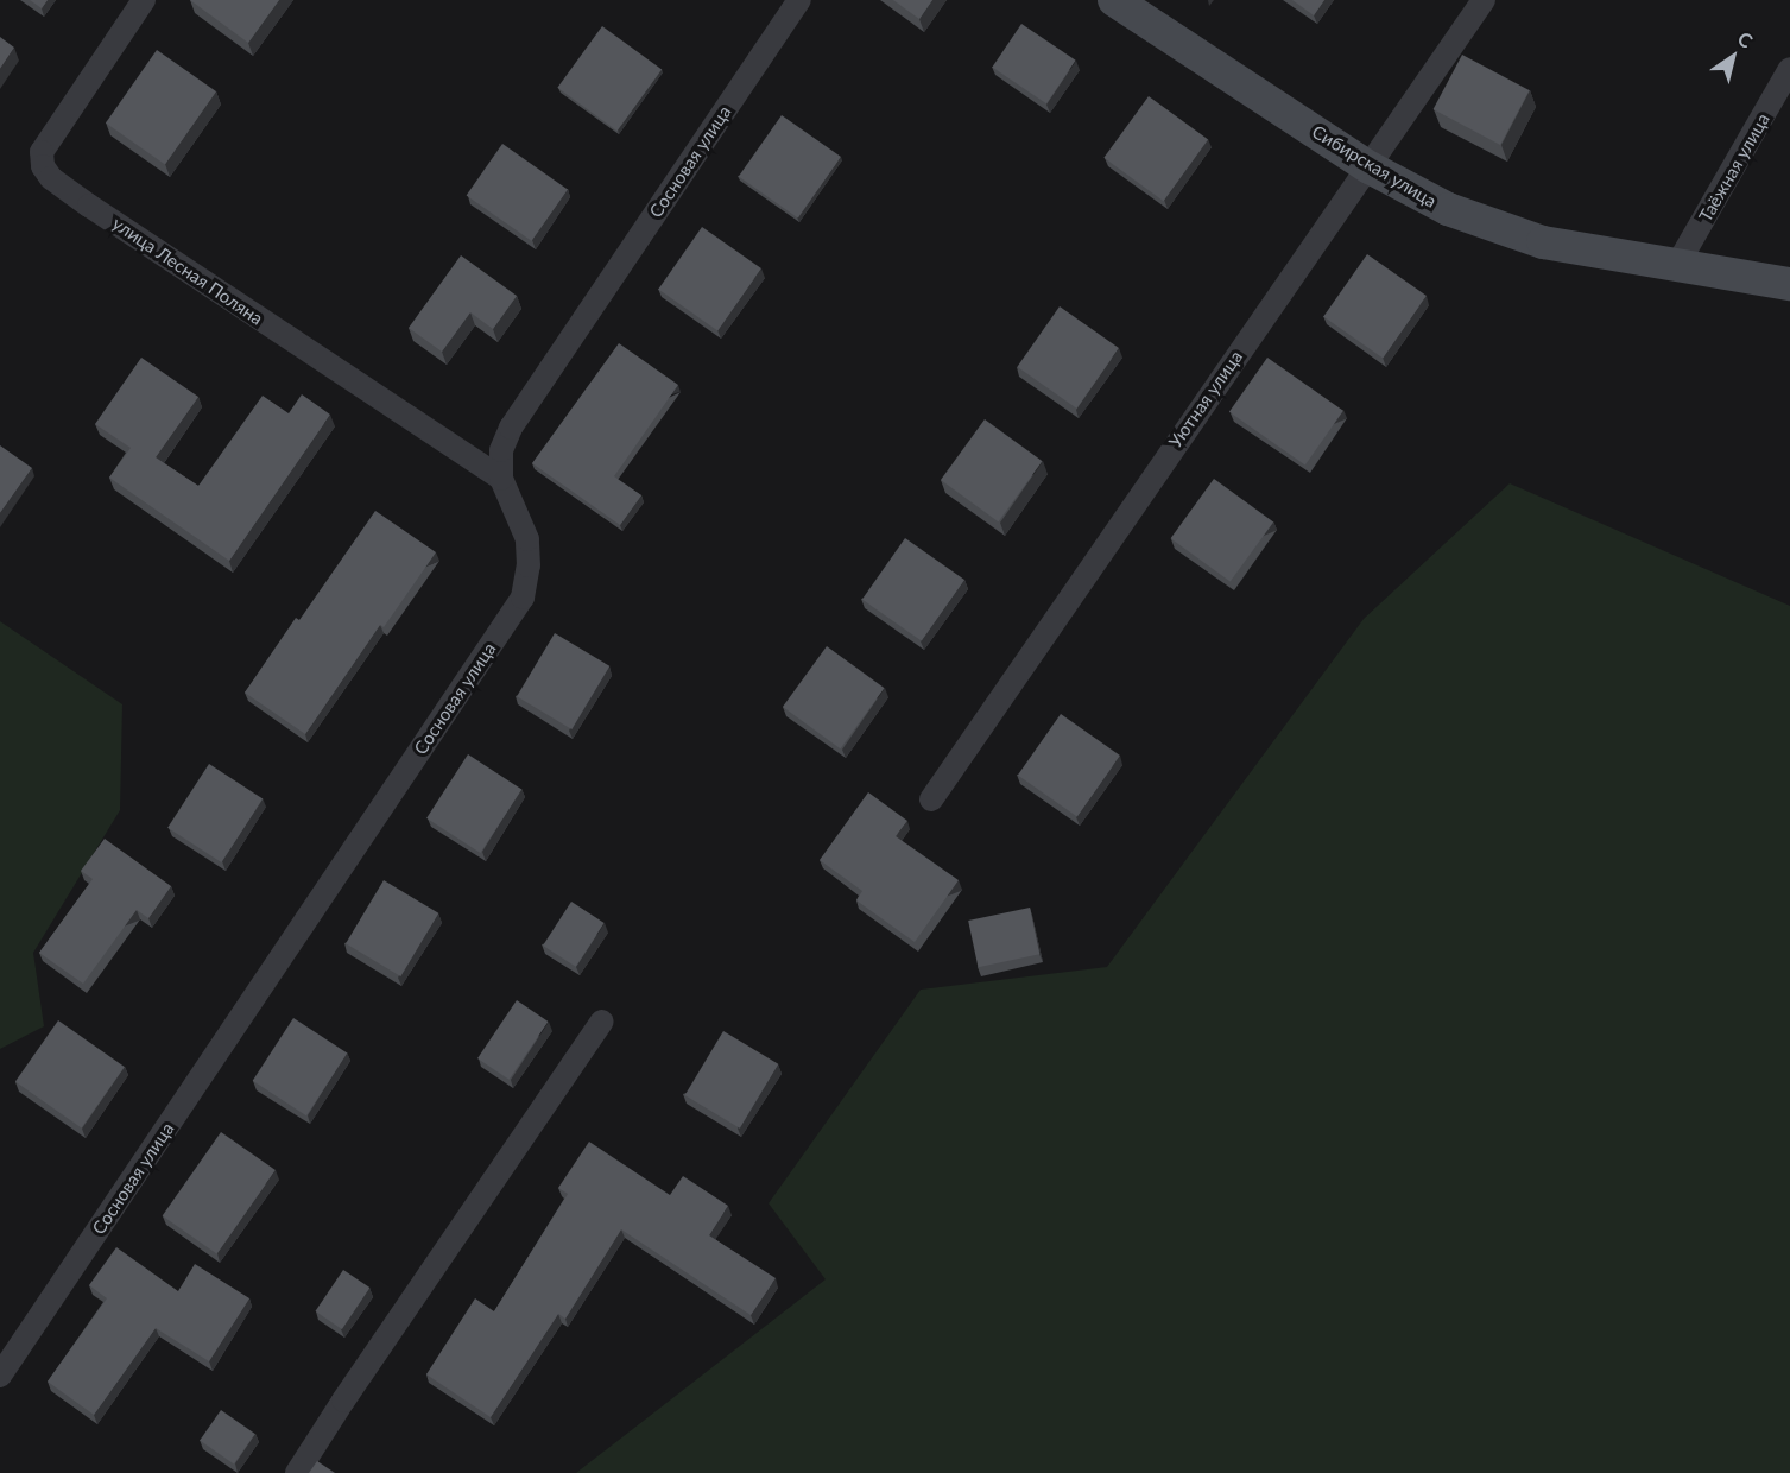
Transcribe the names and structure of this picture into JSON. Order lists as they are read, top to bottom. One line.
{"streets":{"street":["Сосновая улица","Сибирская улица","Таёжная улица","улица Лесная Поляна","Уютная улица"]},"crossings":[["Сосновая улица","улица Лесная Поляна"],["Сибирская улица","Таёжная улица"],["Сибирская улица","Уютная улица"]],"north":"top right"}
